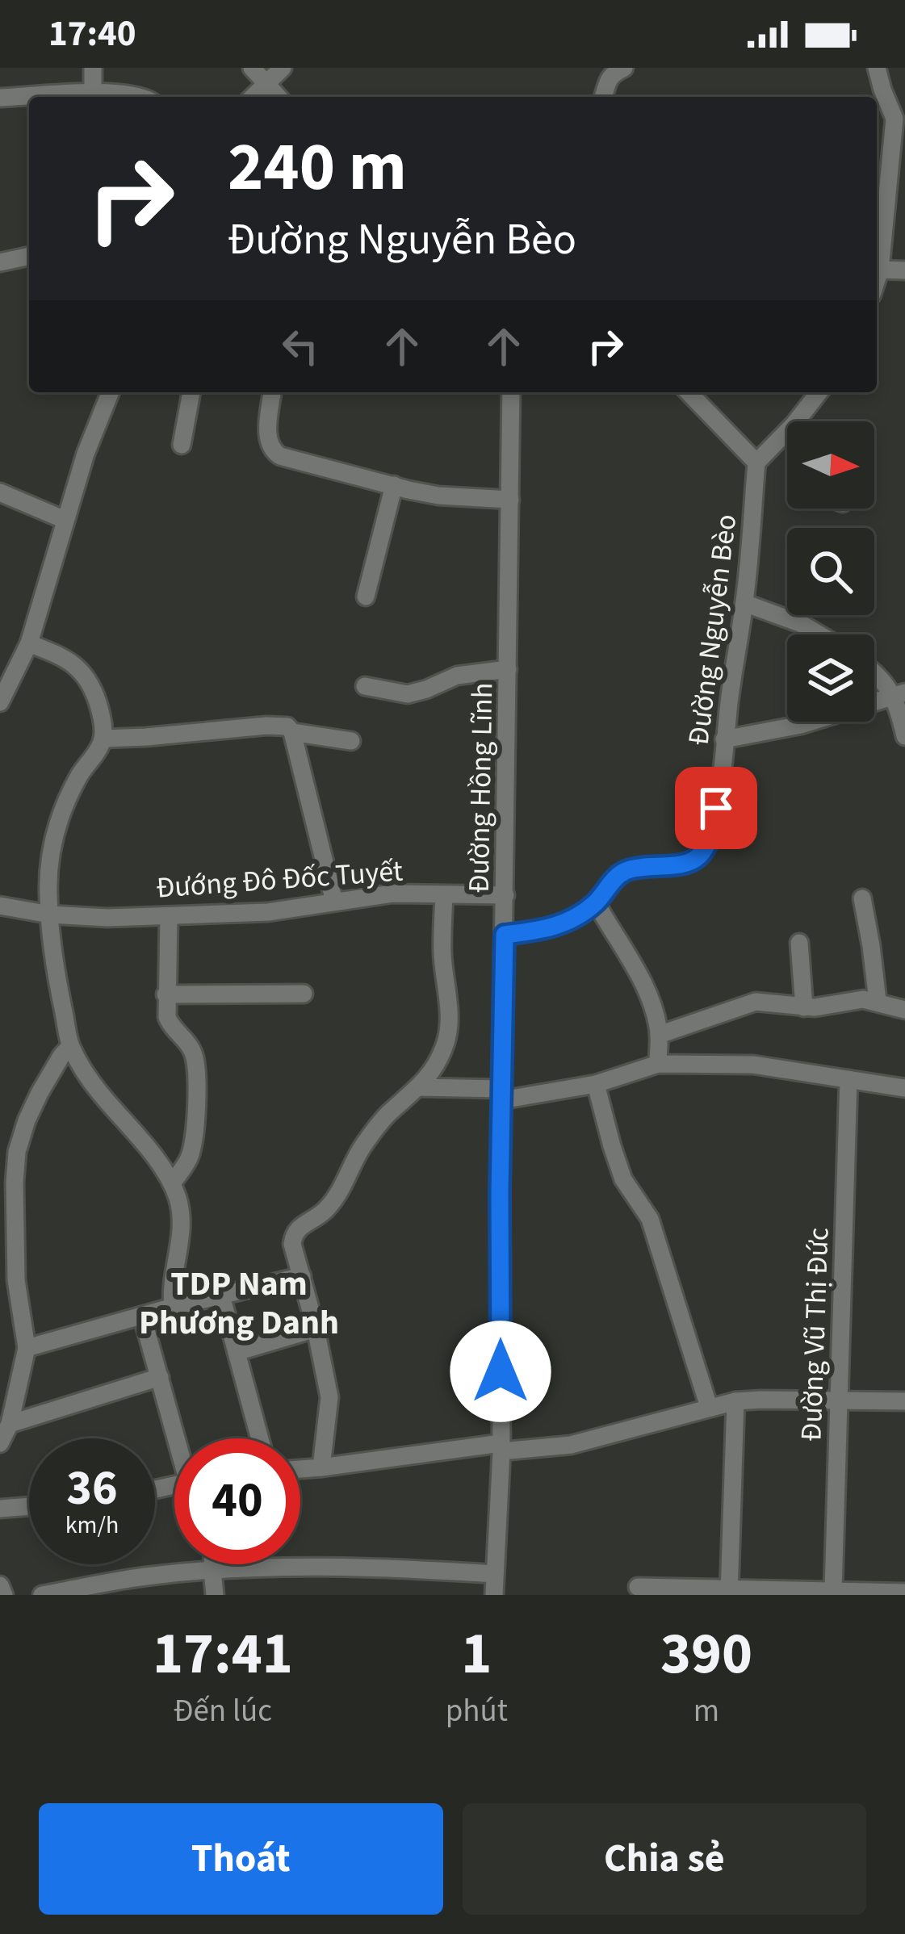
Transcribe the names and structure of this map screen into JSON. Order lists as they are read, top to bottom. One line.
{"streets":{"street":["Đường Nguyễn Bèo","Đường Hồng Lĩnh","Đướng Đô Đốc Tuyết","Đường Vũ Thị Đức"]},"crossings":[["Đường Nguyễn Bèo","Đường Hồng Lĩnh"],["Đường Hồng Lĩnh","Đướng Đô Đốc Tuyết"]],"districts":["TDP Nam Phương Danh"],"north":"right","page":{"status":"17:40","turn":["240 m","Đường Nguyễn Bèo"],"speed":"36 km/h","limit":"40","eta":["17:41","Đến lúc","1","phút","390","m"],"buttons":["Thoát","Chia sẻ"]}}
